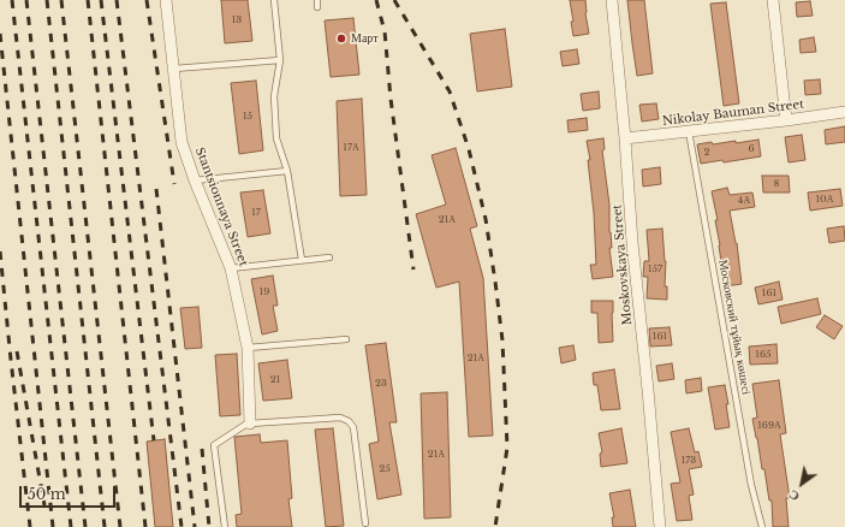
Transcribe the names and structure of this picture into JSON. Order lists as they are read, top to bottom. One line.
{"streets":{"street":["Nikolay Bauman Street","Stantsionnaya Street","Moskovskaya Street"],"lane":["Московский тұйық көшесі"]},"crossings":[["Nikolay Bauman Street","Moskovskaya Street"],["Nikolay Bauman Street","Московский тұйық көшесі"]],"places":["Март"],"house_numbers":["13","15","17А","6","2","8","10А","4А","17","21А","157","19","161","161","165","21А","21","23","169А","21А","173","25"],"scale_bar":"50 m","north":"bottom left"}
